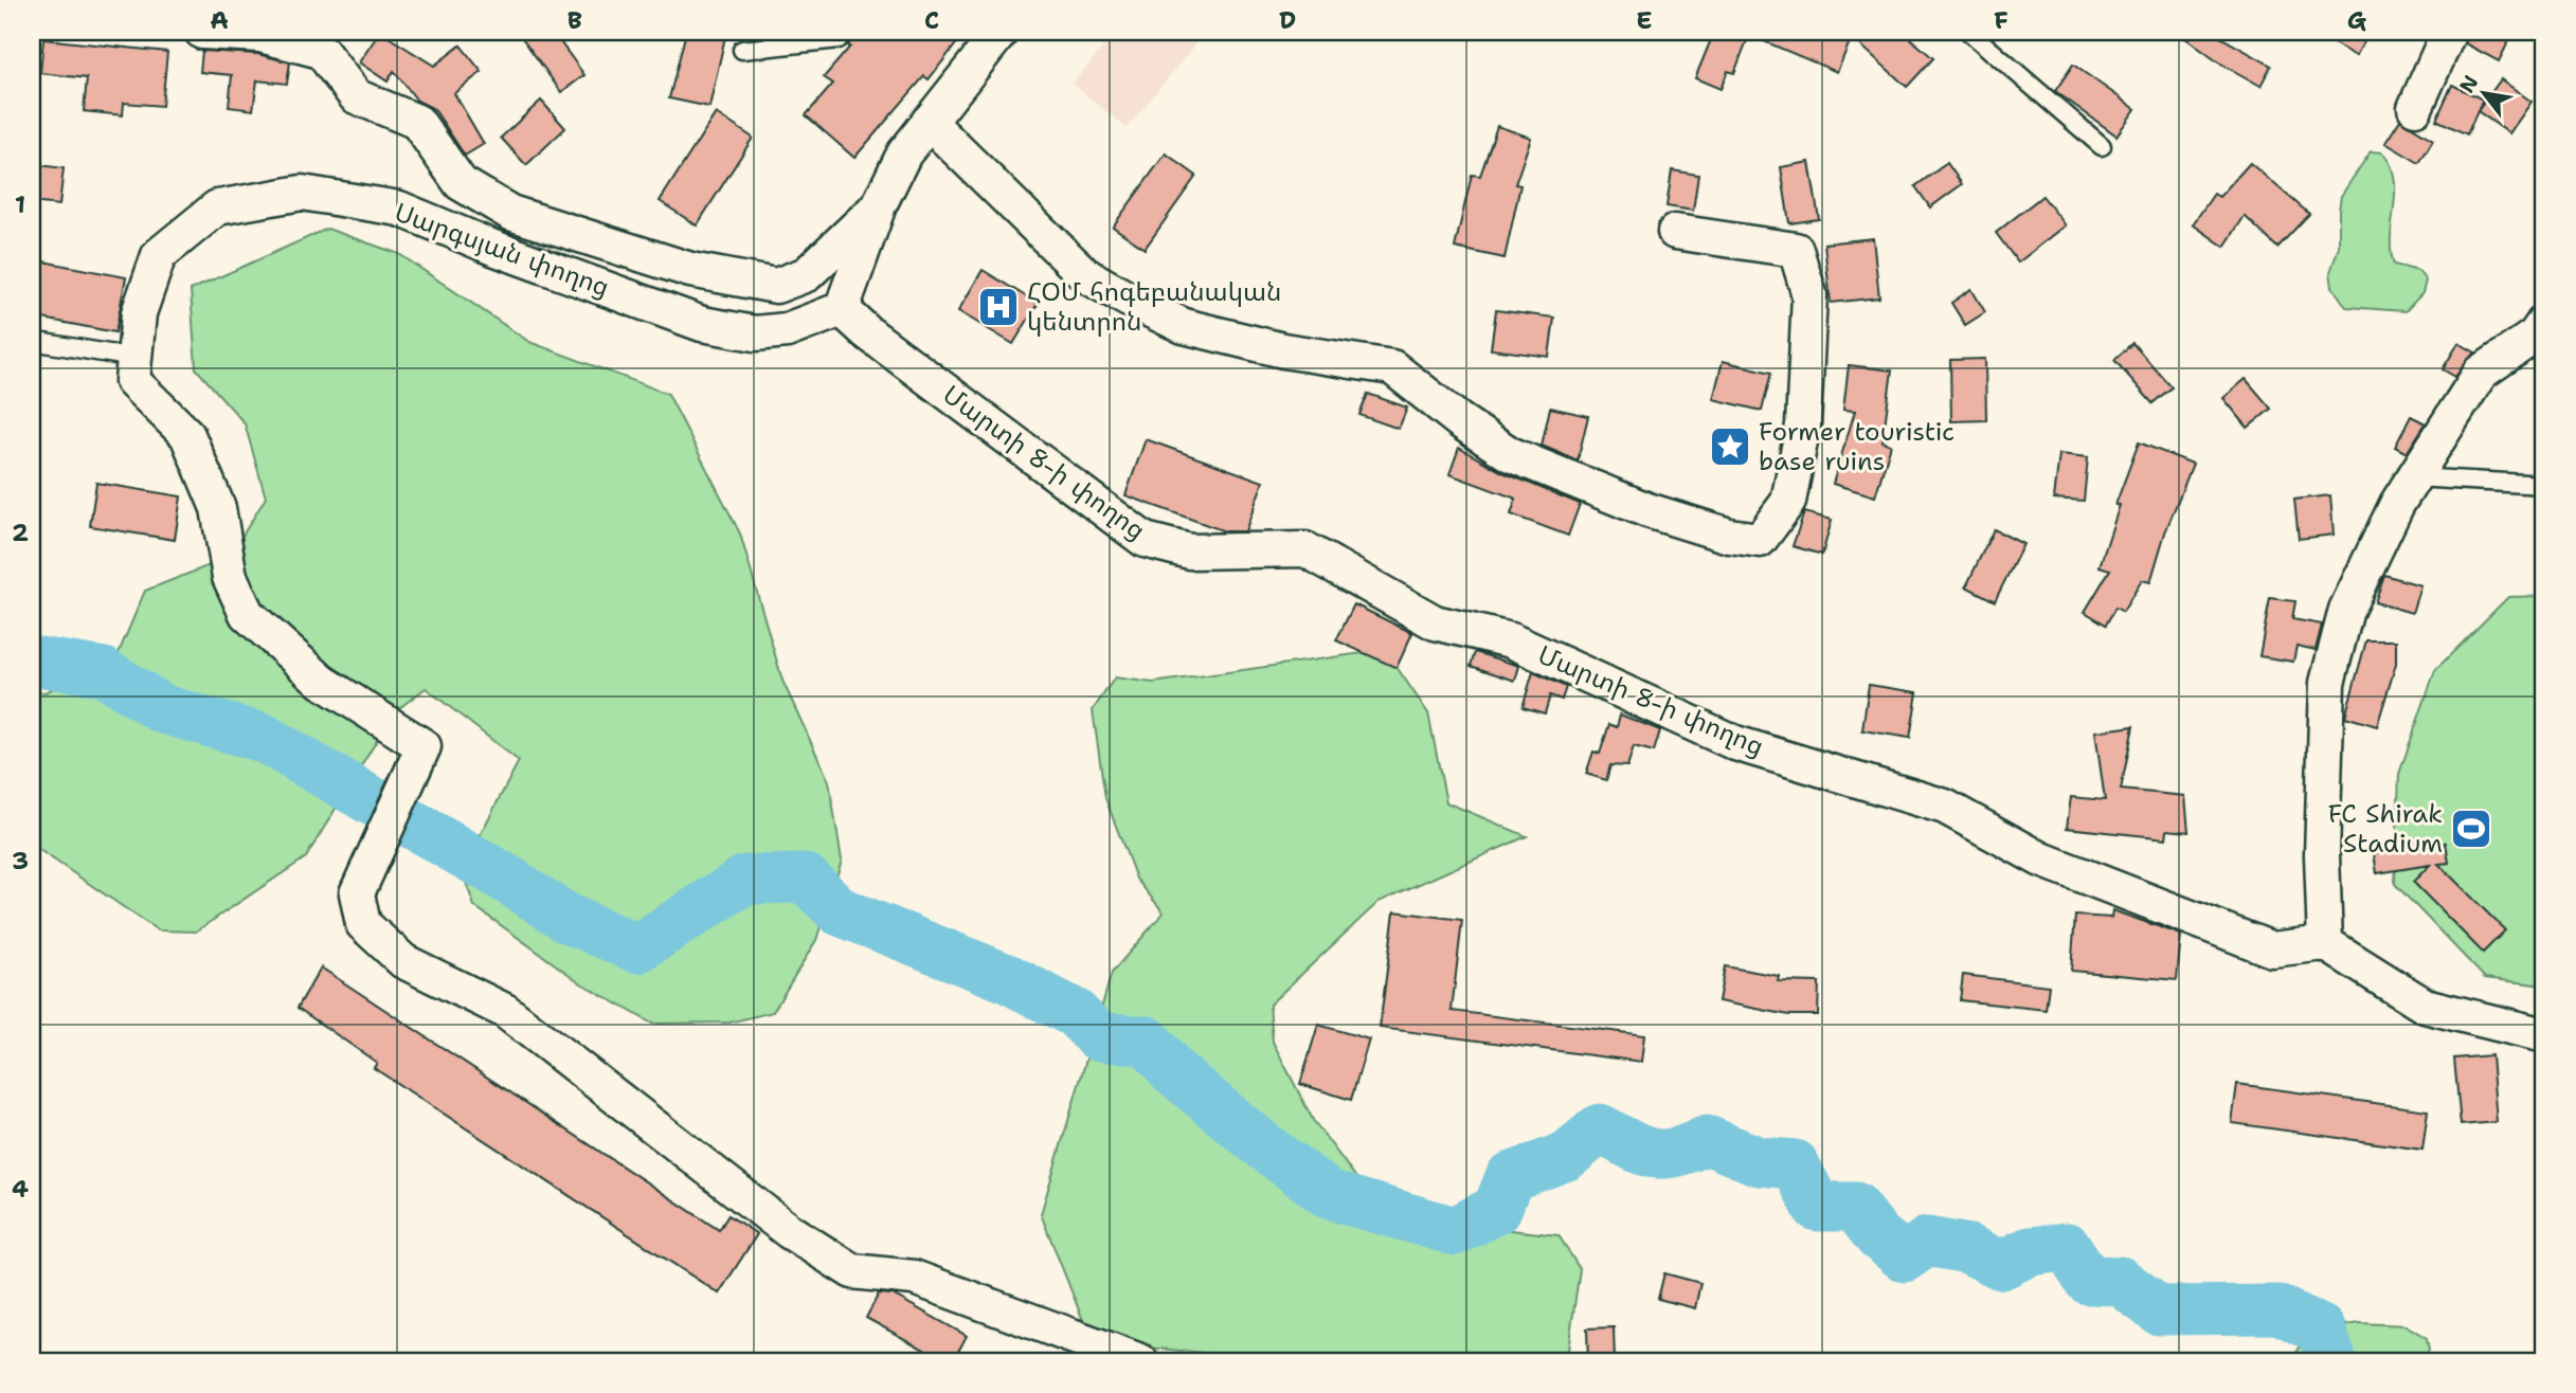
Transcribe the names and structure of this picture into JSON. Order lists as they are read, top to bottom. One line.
{"streets":{"street":["Սարգսյան փողոց","Մարտի 8-ի փողոց"]},"crossings":[["Սարգսյան փողոց","Մարտի 8-ի փողոց"]],"places":{"hospital":["ՀՕՄ հոգեբանական կենտրոն"],"place":["Former touristic base ruins"],"sports":["FC Shirak Stadium"]},"north":"top left","grid":{"columns":["A","B","C","D","E","F","G"],"rows":["1","2","3","4"]}}
